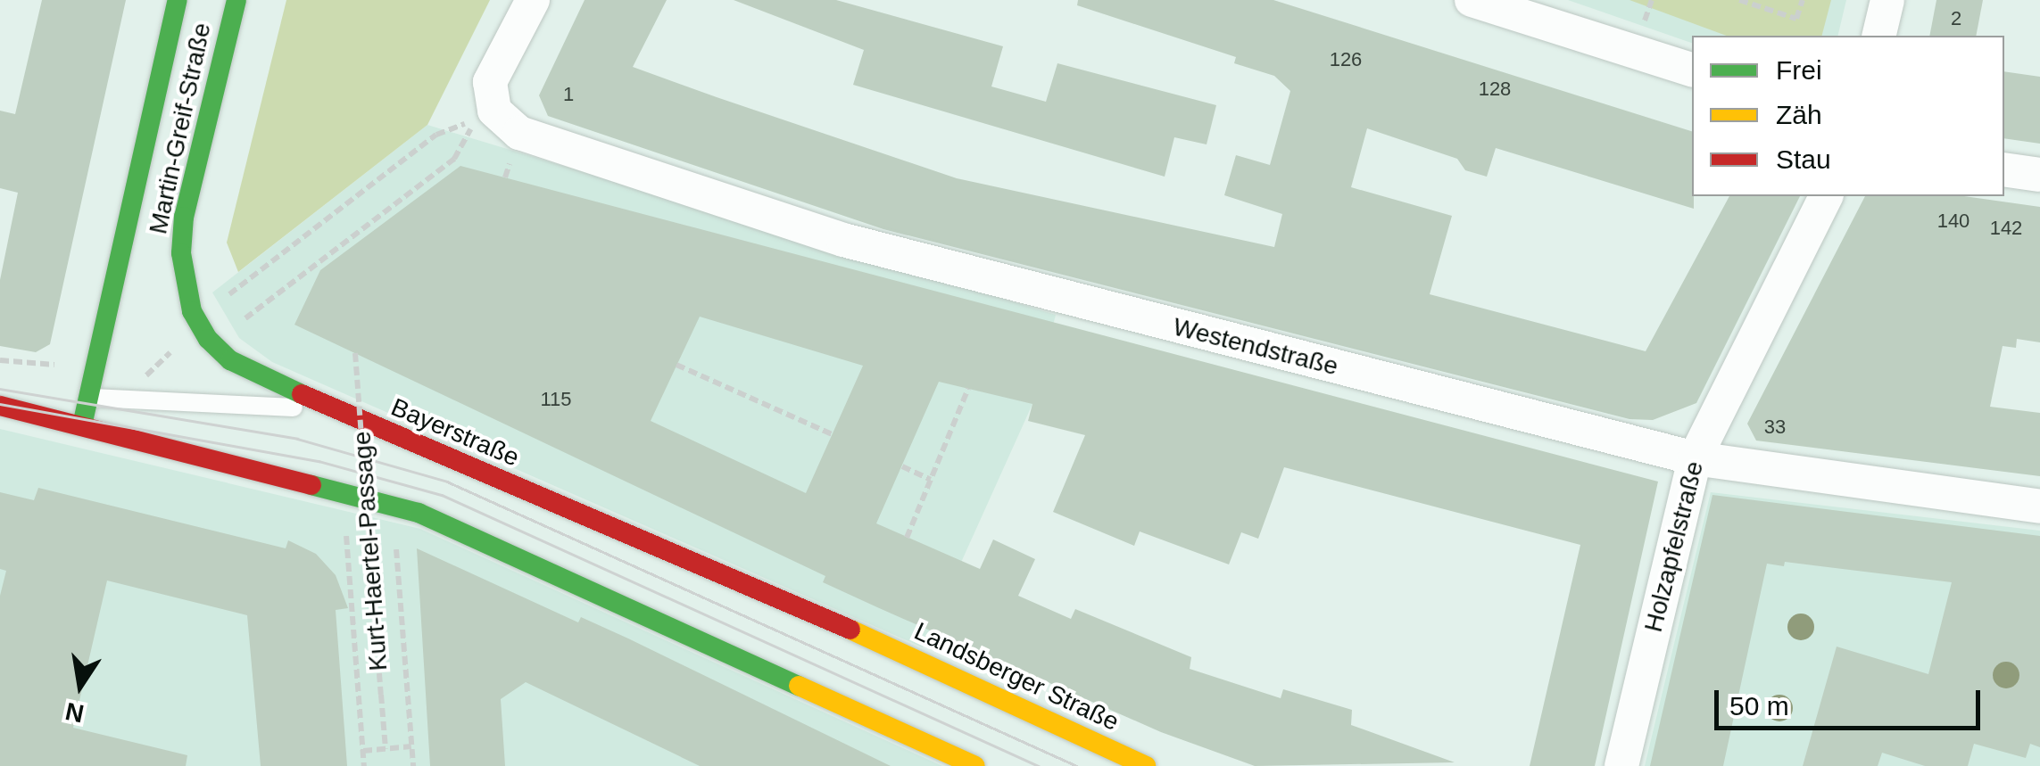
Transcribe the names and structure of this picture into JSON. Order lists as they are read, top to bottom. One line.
{"streets":{"main road":["Martin-Greif-Straße","Bayerstraße","Landsberger Straße"],"street":["Westendstraße","Holzapfelstraße"],"path":["Kurt-Haertel-Passage"]},"crossings":[["Martin-Greif-Straße","Bayerstraße"],["Westendstraße","Holzapfelstraße"],["Bayerstraße","Landsberger Straße"]],"house_numbers":["2","126","128","1","140","142","115","33"],"legend":["Frei","Zäh","Stau"],"scale_bar":"50 m","north":"bottom"}
